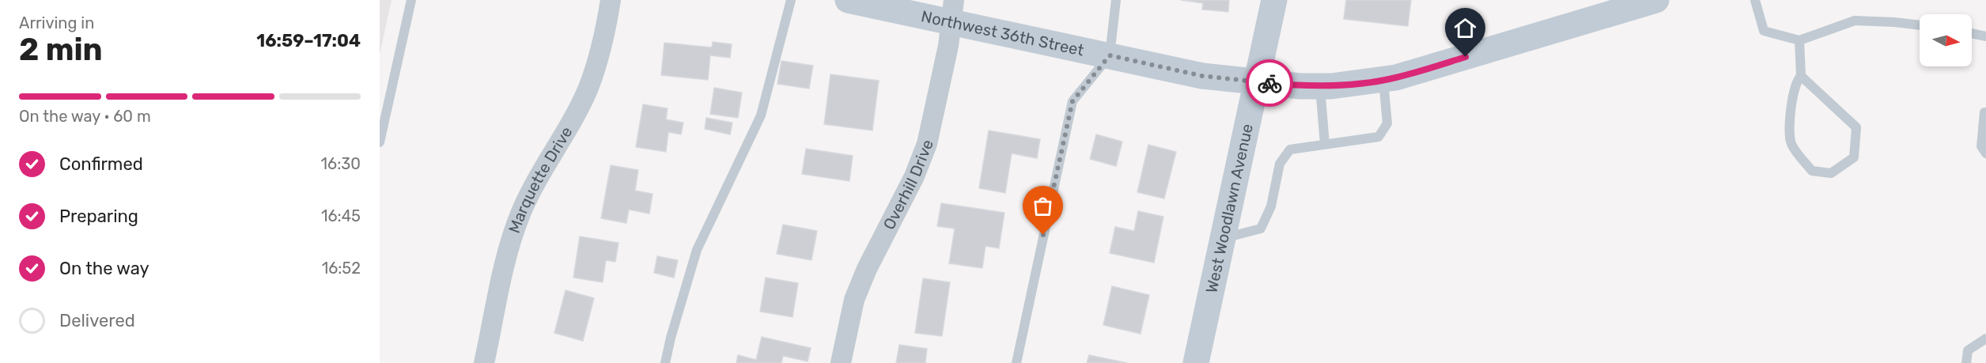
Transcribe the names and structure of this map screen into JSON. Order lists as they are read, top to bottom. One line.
{"streets":{"main road":["Northwest 36th Street","West Woodlawn Avenue"],"street":["Marquette Drive","Overhill Drive"]},"crossings":[["Northwest 36th Street","Overhill Drive"],["Northwest 36th Street","West Woodlawn Avenue"]],"north":"right","page":{"heading":["2 min","Arriving in","16:59–17:04"],"bar":"On the way · 60 m","list":[["Confirmed","16:30"],["Preparing","16:45"],["On the way","16:52"],"Delivered"]}}
